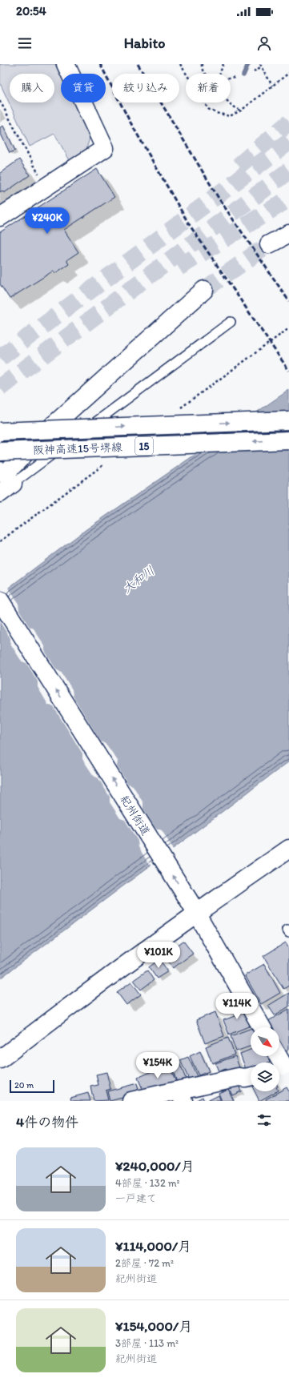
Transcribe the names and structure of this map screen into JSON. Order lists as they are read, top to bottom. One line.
{"streets":{"main road":["15","阪神高速15号堺線","紀州街道"]},"one_way":["紀州街道"],"water":["大和川"],"scale_bar":"20 m","north":"bottom right","page":{"status":"20:54","header":"Habito","chip":["購入","賃貸","絞り込み","新着"],"price":["¥240K","¥101K","¥114K","¥154K"],"scale":"20 m","heading":"4件の物件","list":[{"name":"¥240,000/月","note":"4部屋 · 132 m² · 一戸建て"},{"name":"¥114,000/月","note":"2部屋 · 72 m² · 紀州街道"},{"name":"¥154,000/月","note":"3部屋 · 113 m² · 紀州街道"}]}}
